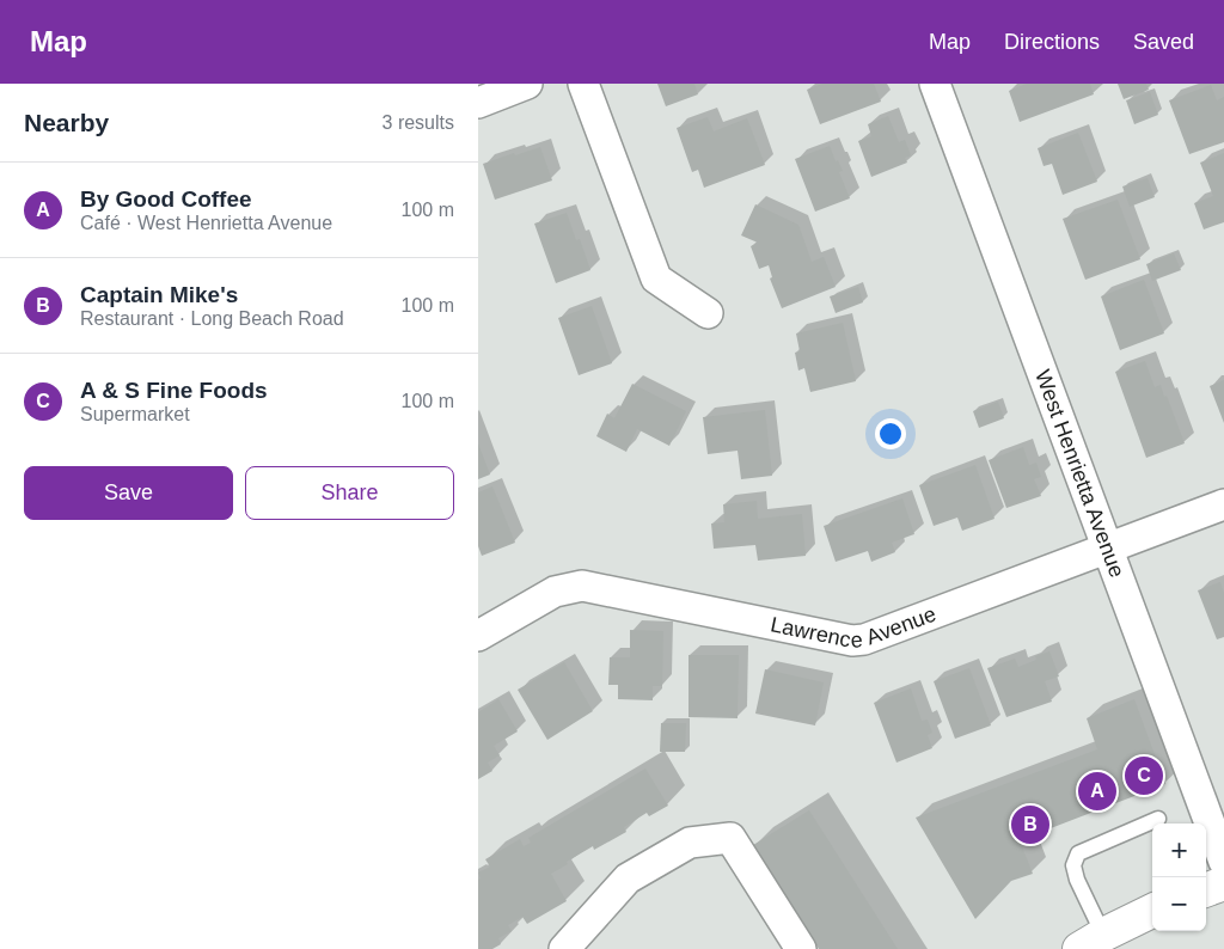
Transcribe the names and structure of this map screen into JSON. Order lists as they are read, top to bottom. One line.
{"streets":{"street":["West Henrietta Avenue","Lawrence Avenue"]},"crossings":[["West Henrietta Avenue","Lawrence Avenue"]],"page":{"header":"Map","nav":["Map","Directions","Saved"],"heading":["Nearby","3 results"],"list":[{"mark":"A","name":"By Good Coffee","note":"Café · West Henrietta Avenue","value":"100 m"},{"mark":"B","name":"Captain Mike's","note":"Restaurant · Long Beach Road","value":"100 m"},{"mark":"C","name":"A & S Fine Foods","note":"Supermarket","value":"100 m"}],"buttons":["Save","Share"],"pins":["C","A","B"],"map_buttons":["+","−"]}}
